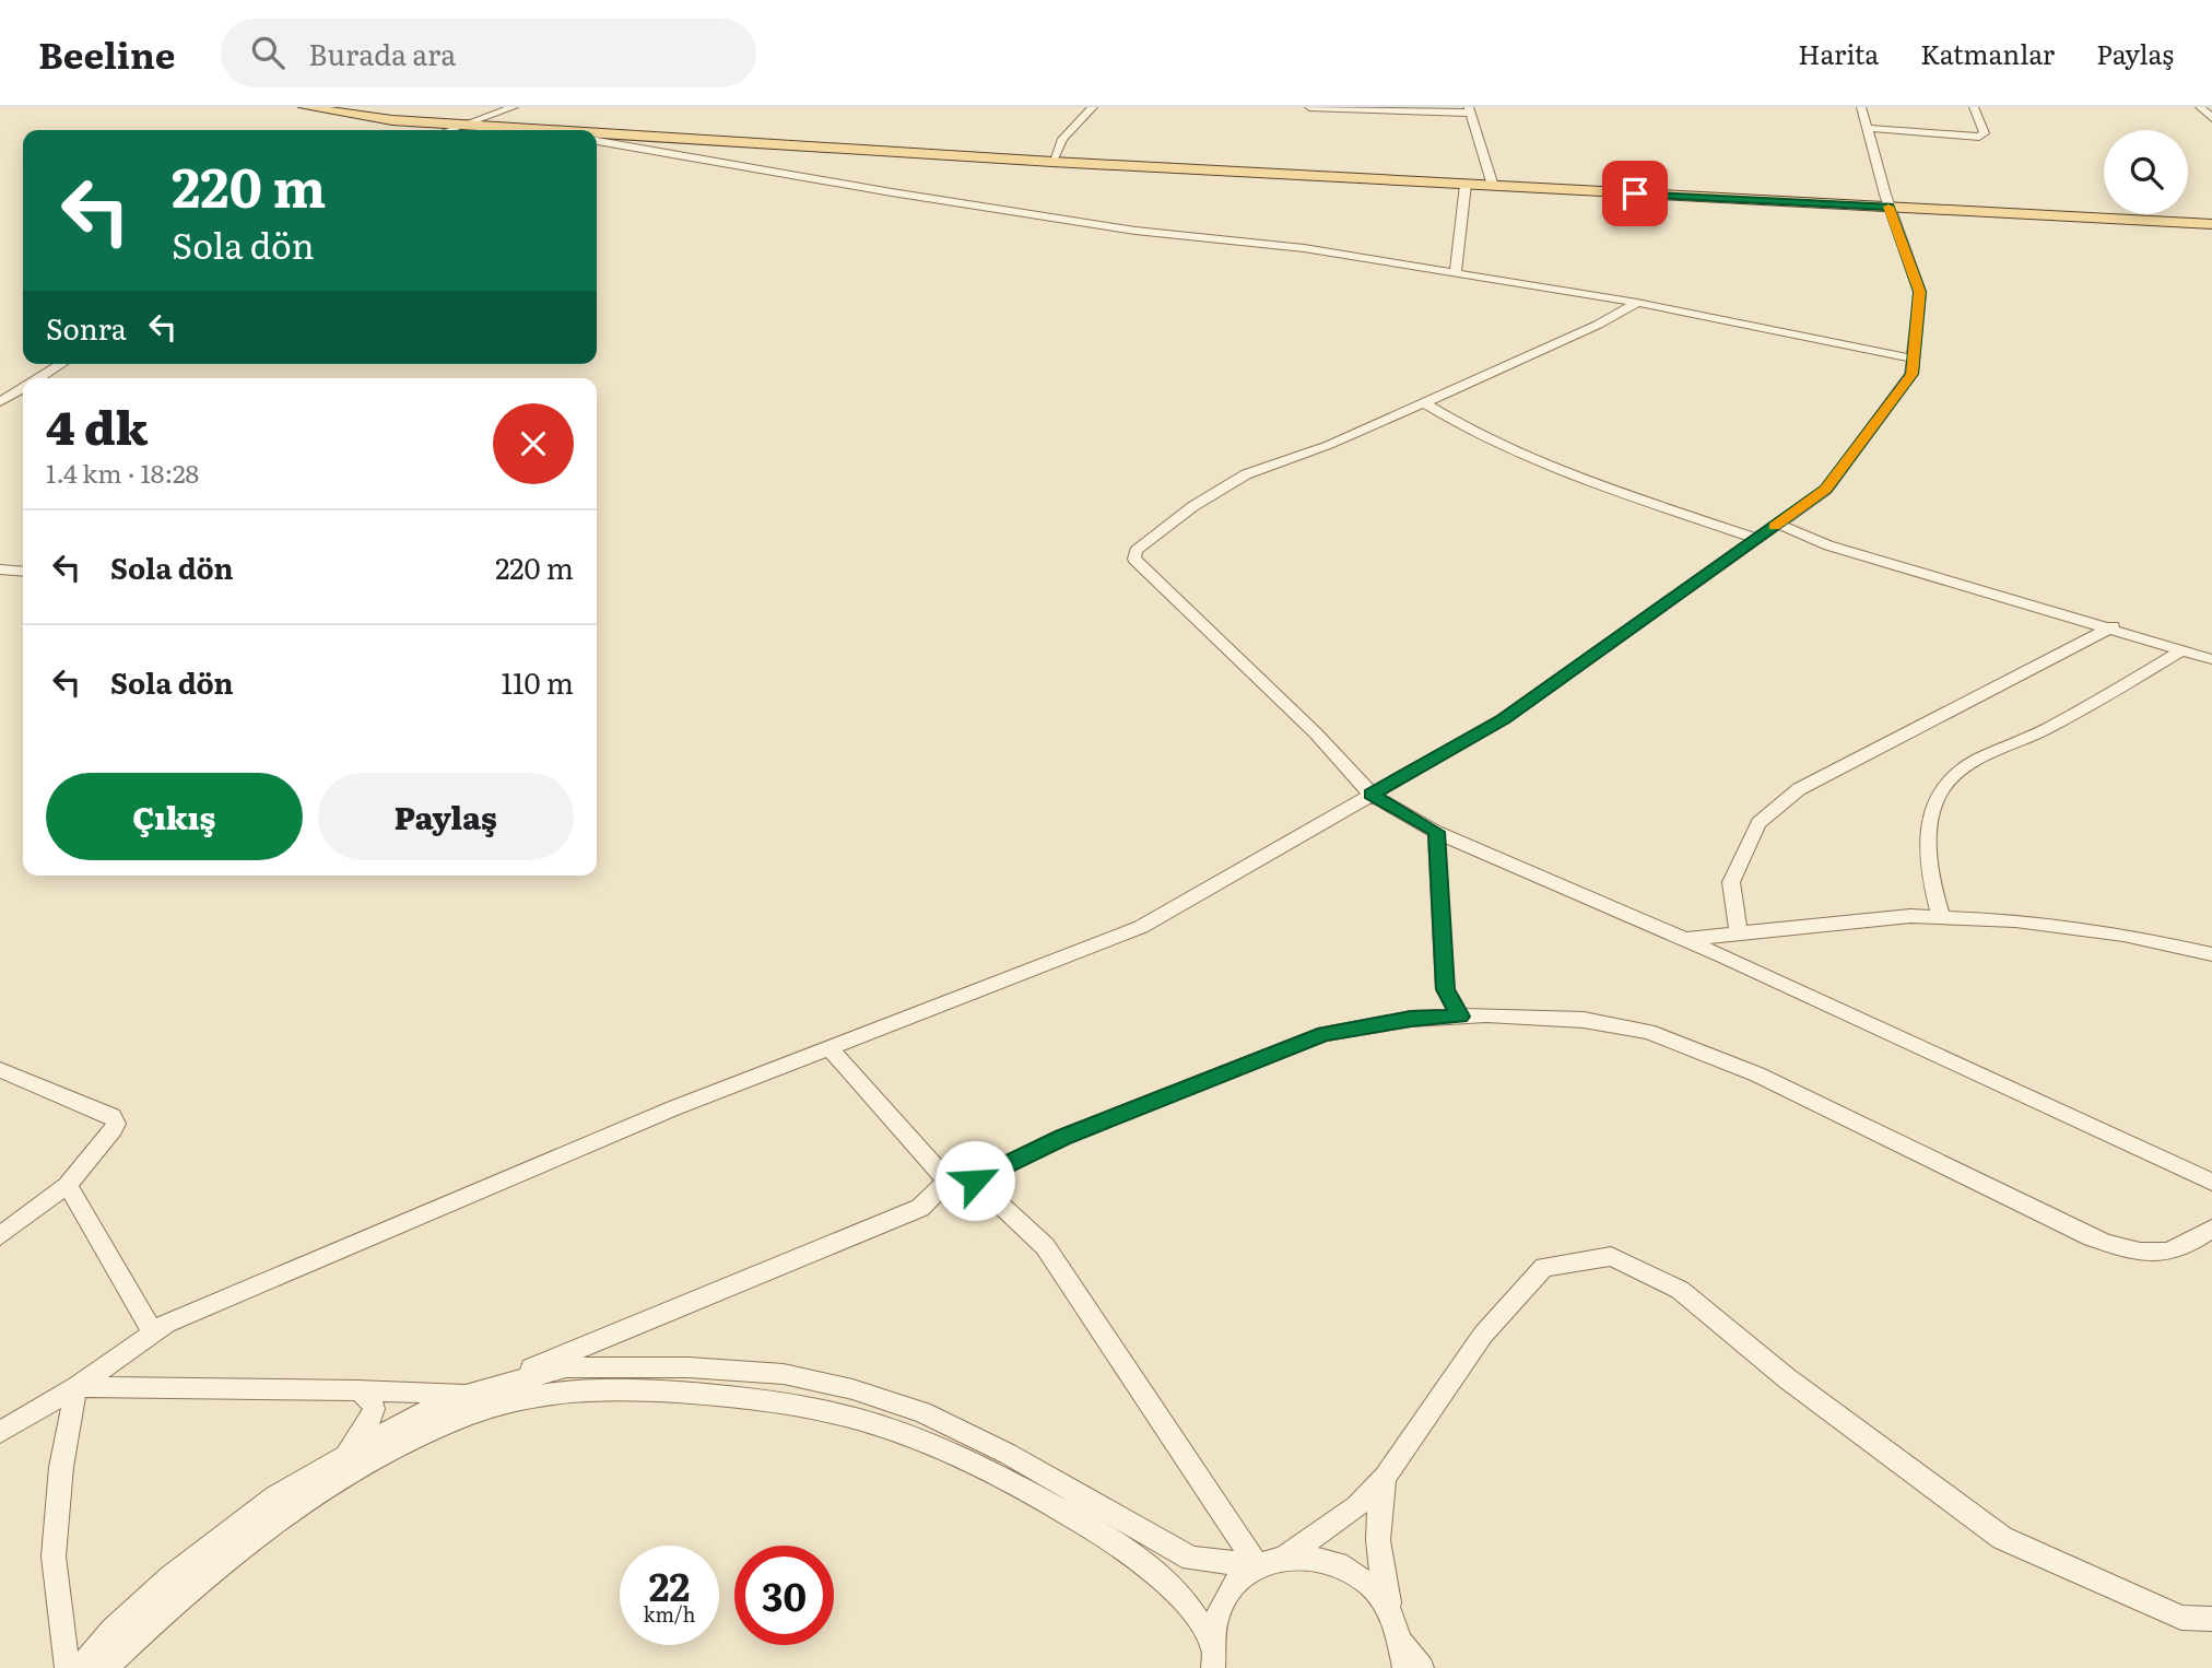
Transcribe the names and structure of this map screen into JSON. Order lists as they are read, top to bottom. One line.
{"page":{"header":"Beeline","search":"Burada ara","nav":["Harita","Katmanlar","Paylaş"],"turn":["220 m","Sola dön"],"then":"Sonra","heading":["4 dk","1.4 km · 18:28"],"list":[{"name":"Sola dön","value":"220 m"},{"name":"Sola dön","value":"110 m"}],"buttons":["Çıkış","Paylaş"],"speed":"22 km/h","limit":"30"}}
